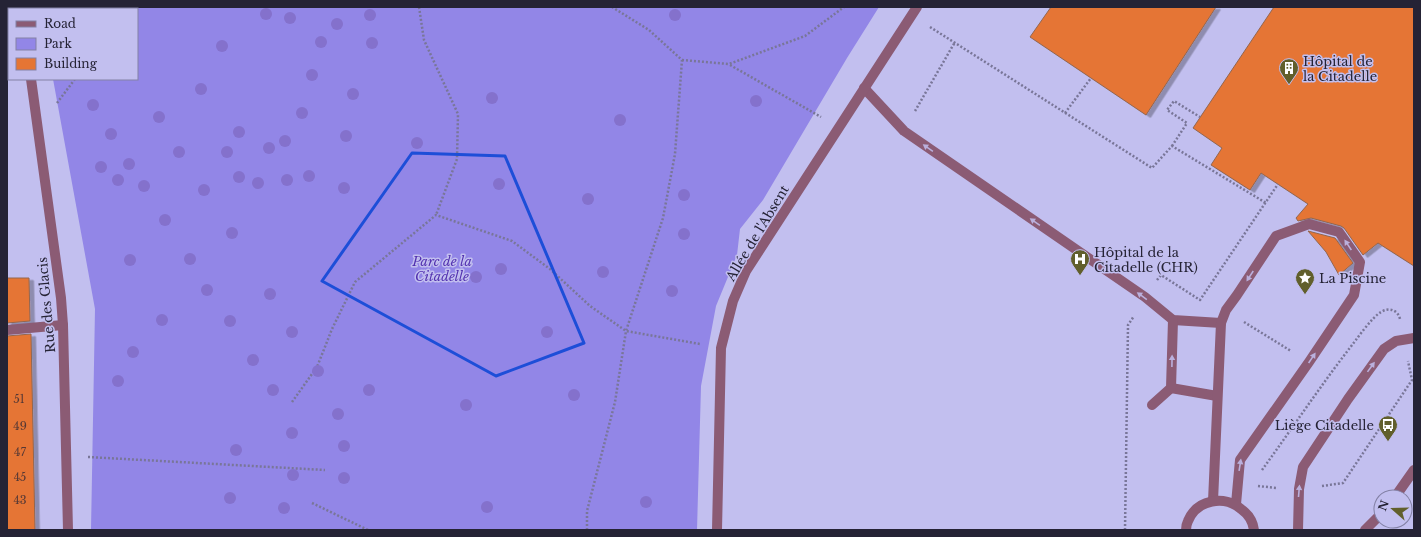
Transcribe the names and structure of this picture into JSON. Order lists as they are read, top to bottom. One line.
{"streets":{"street":["Allée de l'Absent","Rue des Glacis"]},"parks":["Parc de la Citadelle"],"places":{"building":["Hôpital de la Citadelle"],"hospital":["Hôpital de la Citadelle (CHR)"],"place":["La Piscine"],"bus stop":["Liège Citadelle"]},"house_numbers":["51","49","47","45","43"],"legend":["Road","Park","Building"],"north":"left"}
